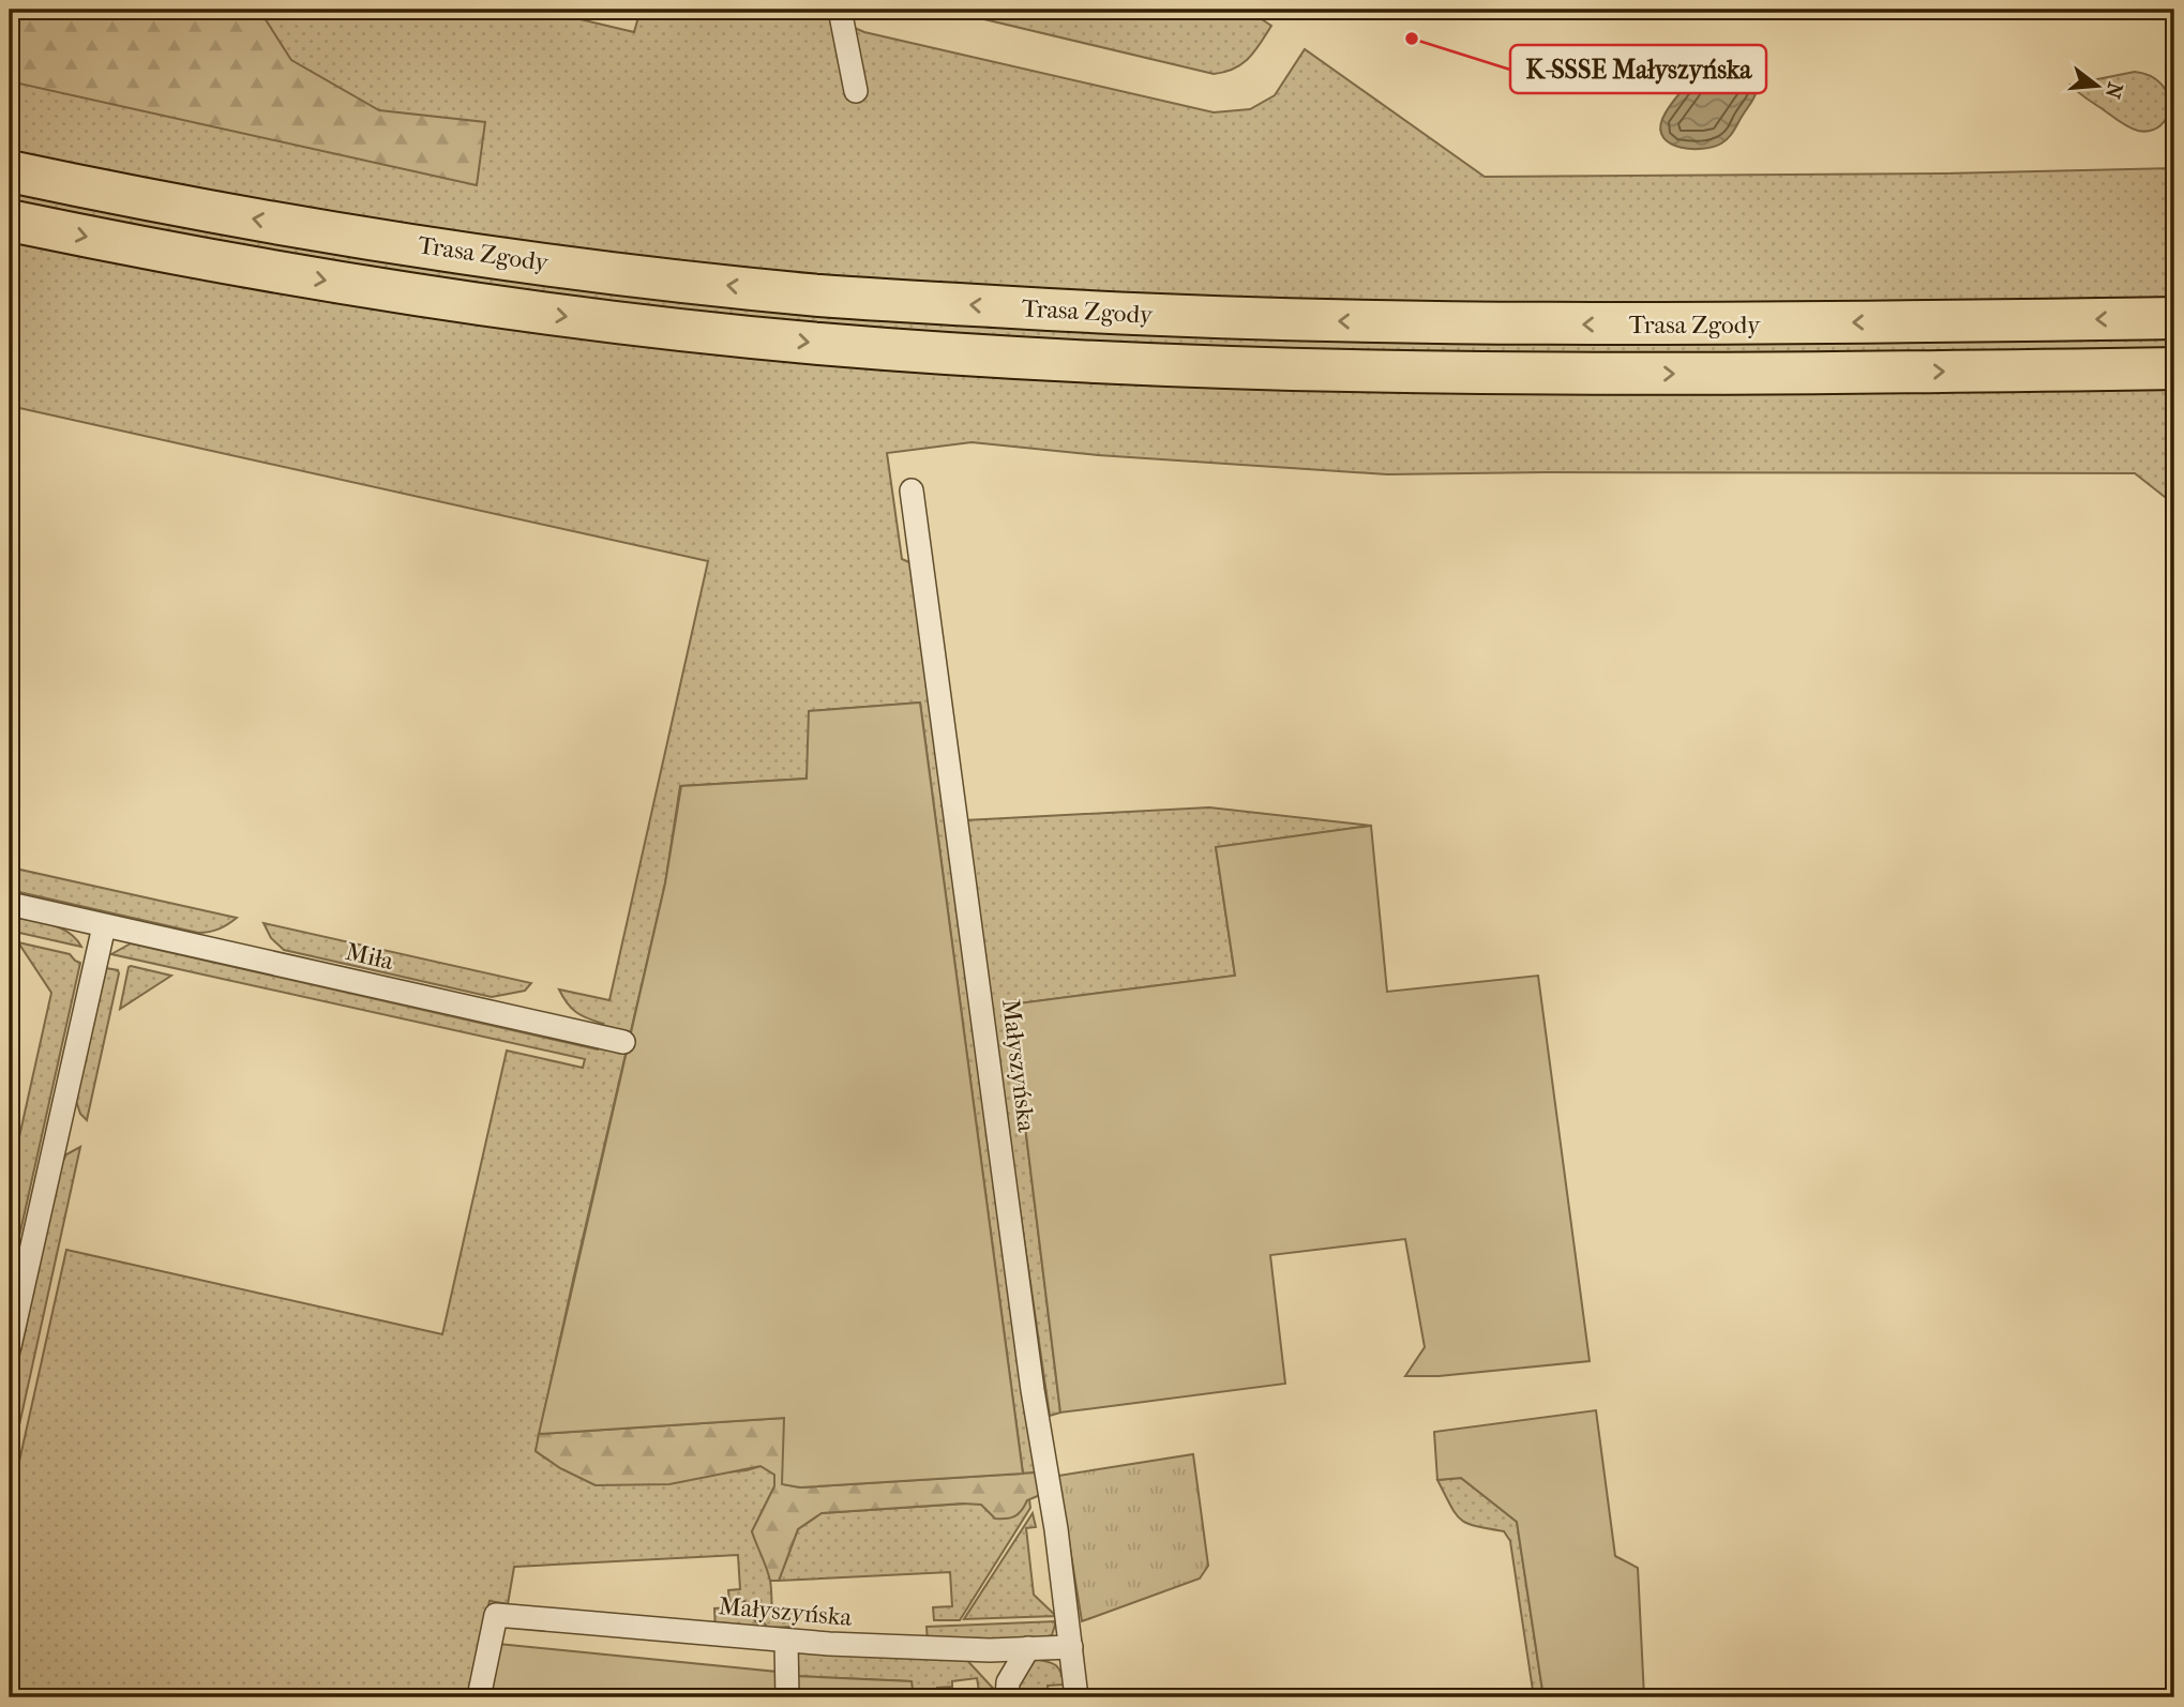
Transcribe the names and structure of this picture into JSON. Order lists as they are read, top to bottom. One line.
{"streets":{"highway":["Trasa Zgody"],"street":["Miła","Małyszyńska"]},"places":["K-SSSE Małyszyńska"],"north":"right"}
